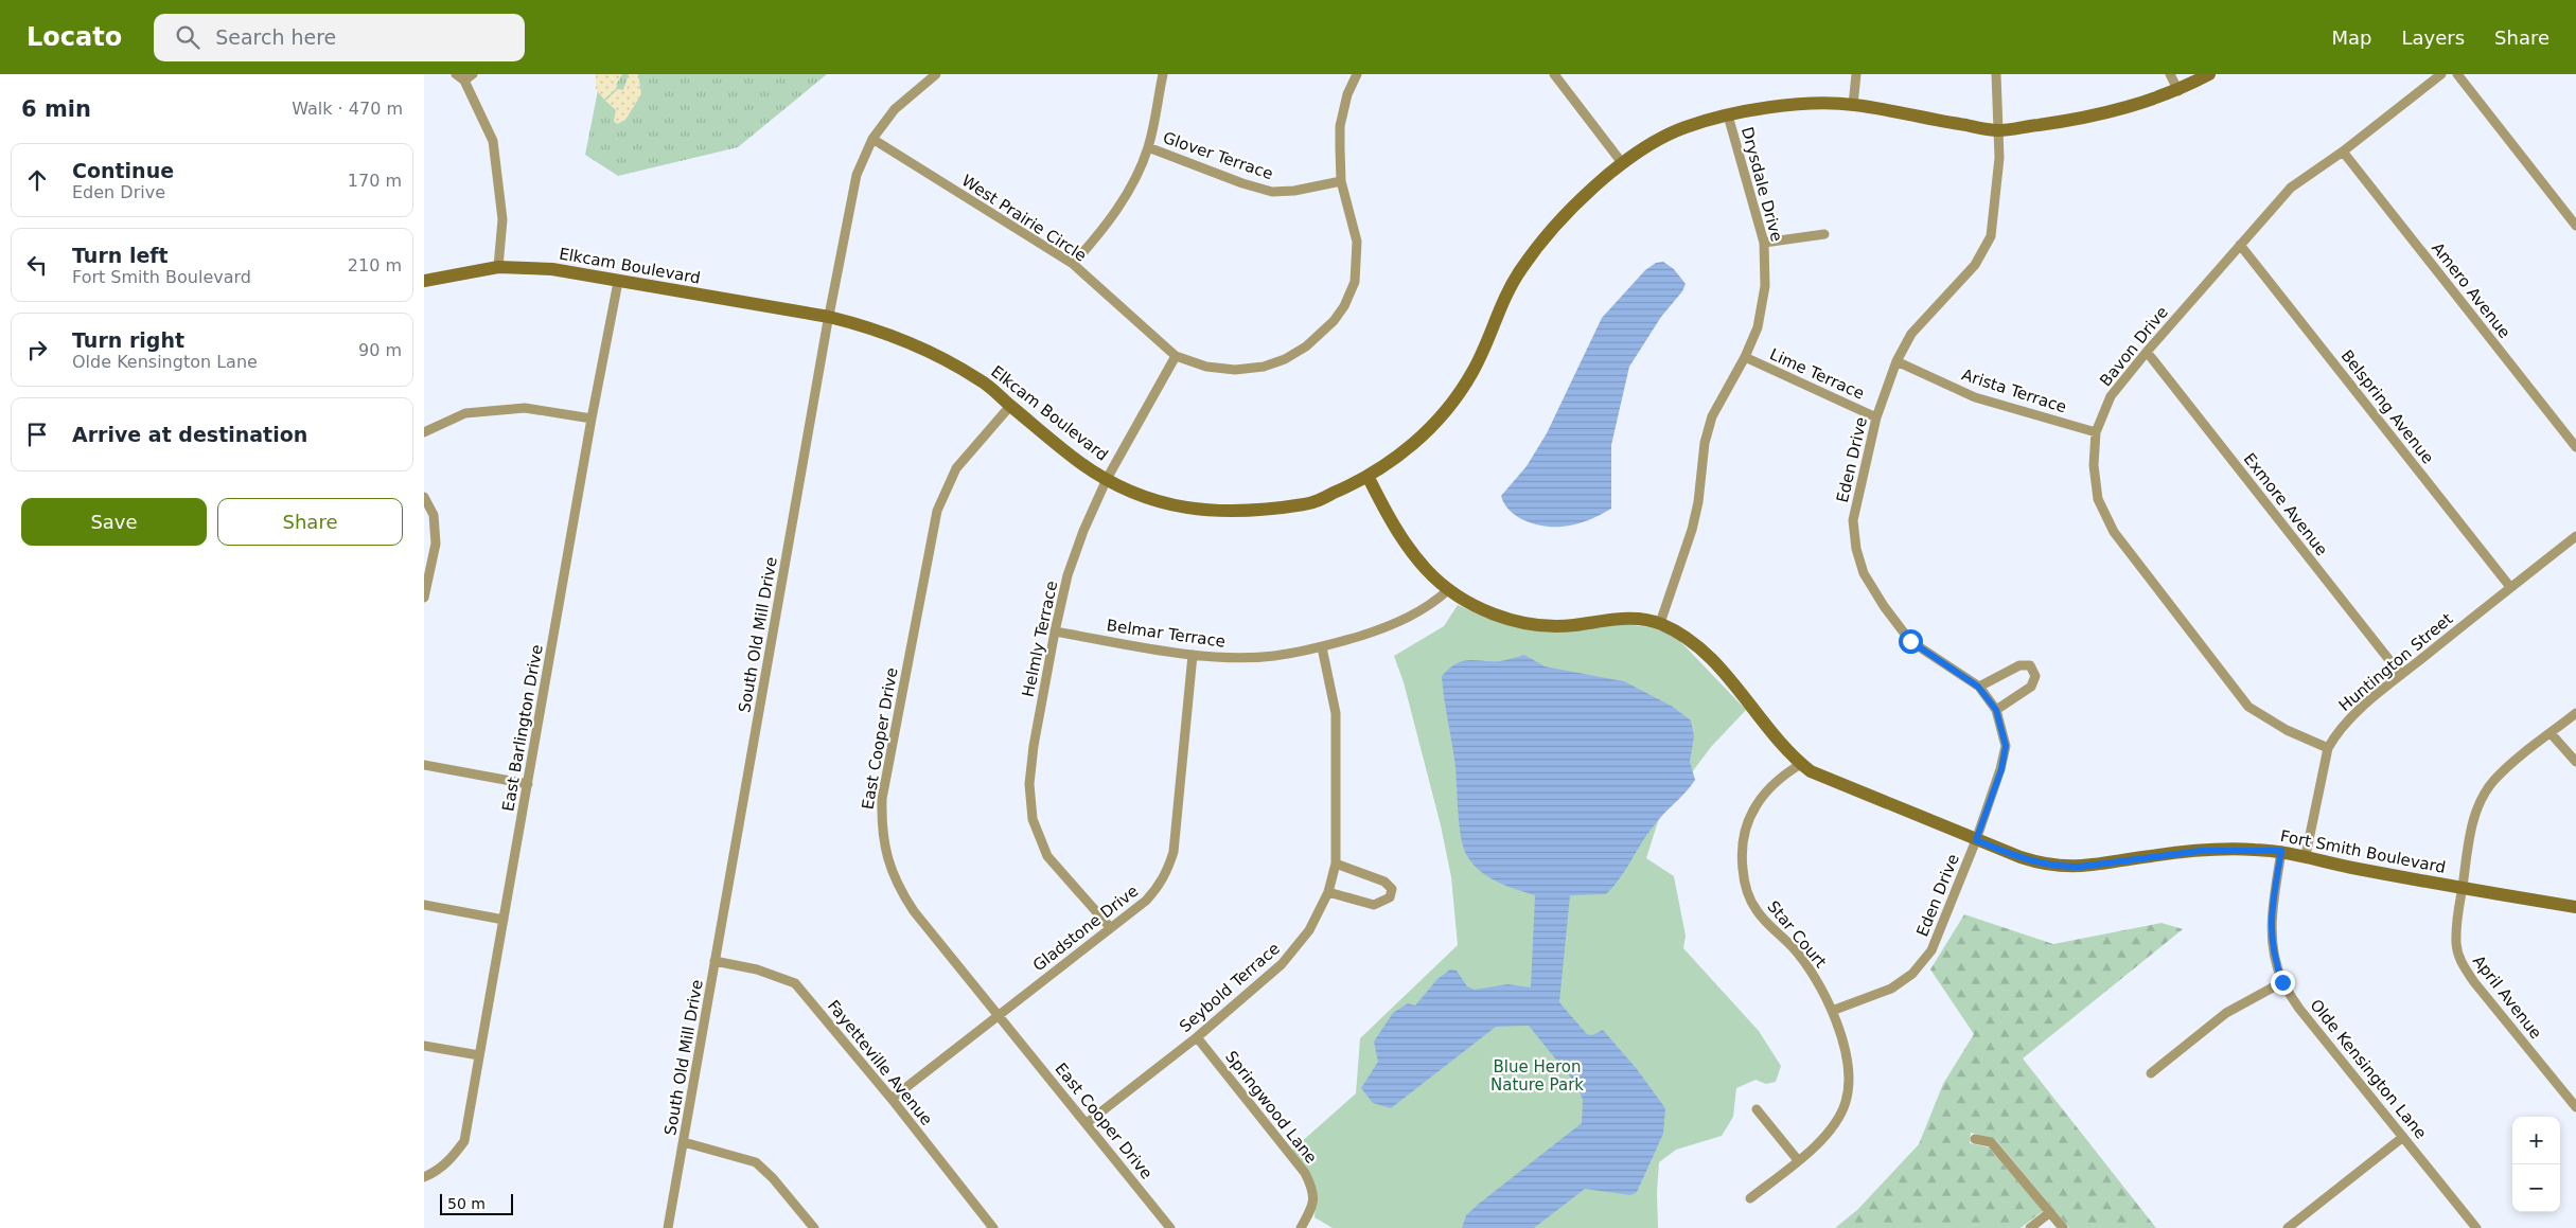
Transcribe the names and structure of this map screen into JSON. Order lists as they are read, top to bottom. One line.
{"streets":{"street":["Glover Terrace","Drysdale Drive","West Prairie Circle","Elkcam Boulevard","Amero Avenue","Bavon Drive","Lime Terrace","Arista Terrace","Belspring Avenue","Eden Drive","Exmore Avenue","Belmar Terrace","South Old Mill Drive","Helmly Terrace","Huntington Street","East Barlington Drive","East Cooper Drive","Fort Smith Boulevard","Gladstone Drive","Star Court","Seybold Terrace","April Avenue","Fayetteville Avenue","Olde Kensington Lane","Springwood Lane"]},"crossings":[["Drysdale Drive","Elkcam Boulevard"],["Drysdale Drive","Lime Terrace"],["Drysdale Drive","Fort Smith Boulevard"],["West Prairie Circle","South Old Mill Drive"],["West Prairie Circle","Helmly Terrace"],["Elkcam Boulevard","Eden Drive"],["Elkcam Boulevard","South Old Mill Drive"],["Elkcam Boulevard","Helmly Terrace"],["Elkcam Boulevard","East Barlington Drive"],["Elkcam Boulevard","East Cooper Drive"],["Elkcam Boulevard","Fort Smith Boulevard"],["Amero Avenue","Bavon Drive"],["Bavon Drive","Arista Terrace"],["Bavon Drive","Belspring Avenue"],["Bavon Drive","Exmore Avenue"],["Bavon Drive","Huntington Street"],["Lime Terrace","Eden Drive"],["Arista Terrace","Eden Drive"],["Belspring Avenue","Huntington Street"],["Eden Drive","Fort Smith Boulevard"],["Eden Drive","Star Court"],["Exmore Avenue","Huntington Street"],["Belmar Terrace","Helmly Terrace"],["Belmar Terrace","Fort Smith Boulevard"],["Belmar Terrace","Gladstone Drive"],["Belmar Terrace","Seybold Terrace"],["South Old Mill Drive","Fayetteville Avenue"],["Helmly Terrace","Gladstone Drive"],["Huntington Street","Fort Smith Boulevard"],["East Cooper Drive","Gladstone Drive"],["East Cooper Drive","Seybold Terrace"],["Fort Smith Boulevard","Star Court"],["Fort Smith Boulevard","April Avenue"],["Fort Smith Boulevard","Olde Kensington Lane"],["Gladstone Drive","Fayetteville Avenue"],["Seybold Terrace","Springwood Lane"]],"parks":["Blue Heron Nature Park"],"scale_bar":"50 m","page":{"header":"Locato","search":"Search here","nav":["Map","Layers","Share"],"heading":["6 min","Walk · 470 m"],"list":[["Continue","Eden Drive","170 m"],["Turn left","Fort Smith Boulevard","210 m"],["Turn right","Olde Kensington Lane","90 m"],"Arrive at destination"],"buttons":["Save","Share"],"map_buttons":["+","−"],"scale":"50 m"}}
